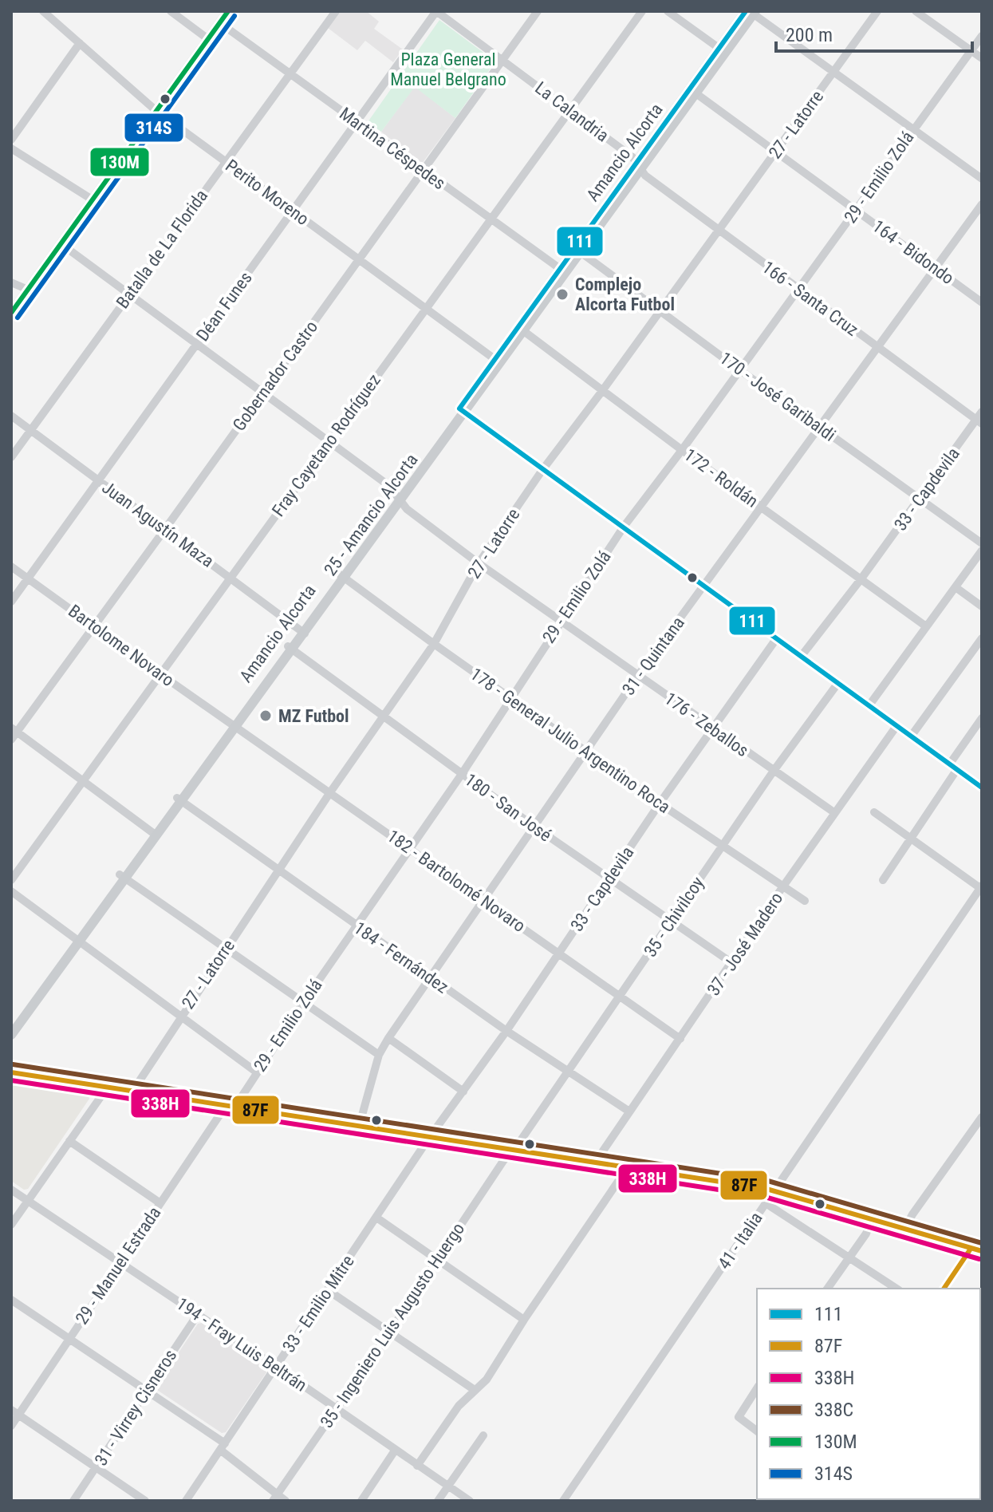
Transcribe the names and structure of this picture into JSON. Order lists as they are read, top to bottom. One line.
{"streets":{"main road":["Amancio Alcorta"],"street":["La Calandria","27 - Latorre","Martina Céspedes","29 - Emilio Zolá","Perito Moreno","Batalla de La Florida","164 - Bidondo","166 - Santa Cruz","Déan Funes","Gobernador Castro","170 - José Garibaldi","Fray Cayetano Rodríguez","172 - Roldán","33 - Capdevila","Juan Agustín Maza","Bartolome Novaro","31 - Quintana","176 - Zeballos","178 - General Julio Argentino Roca","180 - San José","182 - Bartolomé Novaro","35 - Chivilcoy","37 - José Madero","184 - Fernández","41 - Italia","29 - Manuel Estrada","33 - Emilio Mitre","35 - Ingeniero Luis Augusto Huergo","194 - Fray Luis Beltrán","31 - Virrey Cisneros"]},"crossings":[["La Calandria","Amancio Alcorta"],["La Calandria","166 - Santa Cruz"],["La Calandria","Déan Funes"],["La Calandria","Gobernador Castro"],["La Calandria","Fray Cayetano Rodríguez"],["27 - Latorre","164 - Bidondo"],["27 - Latorre","166 - Santa Cruz"],["27 - Latorre","170 - José Garibaldi"],["27 - Latorre","172 - Roldán"],["27 - Latorre","176 - Zeballos"],["27 - Latorre","178 - General Julio Argentino Roca"],["27 - Latorre","180 - San José"],["27 - Latorre","182 - Bartolomé Novaro"],["27 - Latorre","184 - Fernández"],["Martina Céspedes","Batalla de La Florida"],["Martina Céspedes","Déan Funes"],["Martina Céspedes","Gobernador Castro"],["Martina Céspedes","Fray Cayetano Rodríguez"],["Amancio Alcorta","Perito Moreno"],["Amancio Alcorta","166 - Santa Cruz"],["Amancio Alcorta","170 - José Garibaldi"],["Amancio Alcorta","172 - Roldán"],["Amancio Alcorta","Juan Agustín Maza"],["Amancio Alcorta","176 - Zeballos"],["Amancio Alcorta","178 - General Julio Argentino Roca"],["Amancio Alcorta","180 - San José"],["29 - Emilio Zolá","164 - Bidondo"],["29 - Emilio Zolá","166 - Santa Cruz"],["29 - Emilio Zolá","170 - José Garibaldi"],["29 - Emilio Zolá","172 - Roldán"],["29 - Emilio Zolá","176 - Zeballos"],["29 - Emilio Zolá","178 - General Julio Argentino Roca"],["29 - Emilio Zolá","180 - San José"],["29 - Emilio Zolá","182 - Bartolomé Novaro"],["29 - Emilio Zolá","184 - Fernández"],["29 - Emilio Zolá","29 - Manuel Estrada"],["Perito Moreno","Batalla de La Florida"],["Perito Moreno","Déan Funes"],["Perito Moreno","Gobernador Castro"],["Perito Moreno","Fray Cayetano Rodríguez"],["Batalla de La Florida","Juan Agustín Maza"],["Batalla de La Florida","176 - Zeballos"],["164 - Bidondo","31 - Quintana"],["166 - Santa Cruz","33 - Capdevila"],["166 - Santa Cruz","31 - Quintana"],["Déan Funes","Juan Agustín Maza"],["Déan Funes","Bartolome Novaro"],["Déan Funes","176 - Zeballos"],["Gobernador Castro","Juan Agustín Maza"],["Gobernador Castro","Bartolome Novaro"],["Gobernador Castro","176 - Zeballos"],["170 - José Garibaldi","33 - Capdevila"],["170 - José Garibaldi","31 - Quintana"],["Fray Cayetano Rodríguez","Juan Agustín Maza"],["Fray Cayetano Rodríguez","Bartolome Novaro"],["Fray Cayetano Rodríguez","176 - Zeballos"],["172 - Roldán","33 - Capdevila"],["172 - Roldán","31 - Quintana"],["33 - Capdevila","176 - Zeballos"],["33 - Capdevila","178 - General Julio Argentino Roca"],["33 - Capdevila","180 - San José"],["33 - Capdevila","182 - Bartolomé Novaro"],["33 - Capdevila","184 - Fernández"],["33 - Capdevila","33 - Emilio Mitre"],["Bartolome Novaro","182 - Bartolomé Novaro"],["31 - Quintana","176 - Zeballos"],["31 - Quintana","178 - General Julio Argentino Roca"],["31 - Quintana","180 - San José"],["31 - Quintana","182 - Bartolomé Novaro"],["31 - Quintana","184 - Fernández"],["176 - Zeballos","35 - Chivilcoy"],["176 - Zeballos","37 - José Madero"],["178 - General Julio Argentino Roca","35 - Chivilcoy"],["178 - General Julio Argentino Roca","37 - José Madero"],["180 - San José","35 - Chivilcoy"],["180 - San José","37 - José Madero"],["182 - Bartolomé Novaro","35 - Chivilcoy"],["182 - Bartolomé Novaro","37 - José Madero"],["35 - Chivilcoy","184 - Fernández"],["35 - Chivilcoy","35 - Ingeniero Luis Augusto Huergo"],["37 - José Madero","184 - Fernández"],["29 - Manuel Estrada","194 - Fray Luis Beltrán"],["33 - Emilio Mitre","194 - Fray Luis Beltrán"],["35 - Ingeniero Luis Augusto Huergo","194 - Fray Luis Beltrán"],["194 - Fray Luis Beltrán","31 - Virrey Cisneros"]],"parks":["Plaza General Manuel Belgrano"],"places":["Complejo Alcorta Futbol","MZ Futbol"],"lines":["transit line 111","transit line 130M","transit line 314S","transit line 338C","transit line 87F","transit line 338H"],"legend":["111","87F","338H","338C","130M","314S"],"scale_bar":"200 m"}
